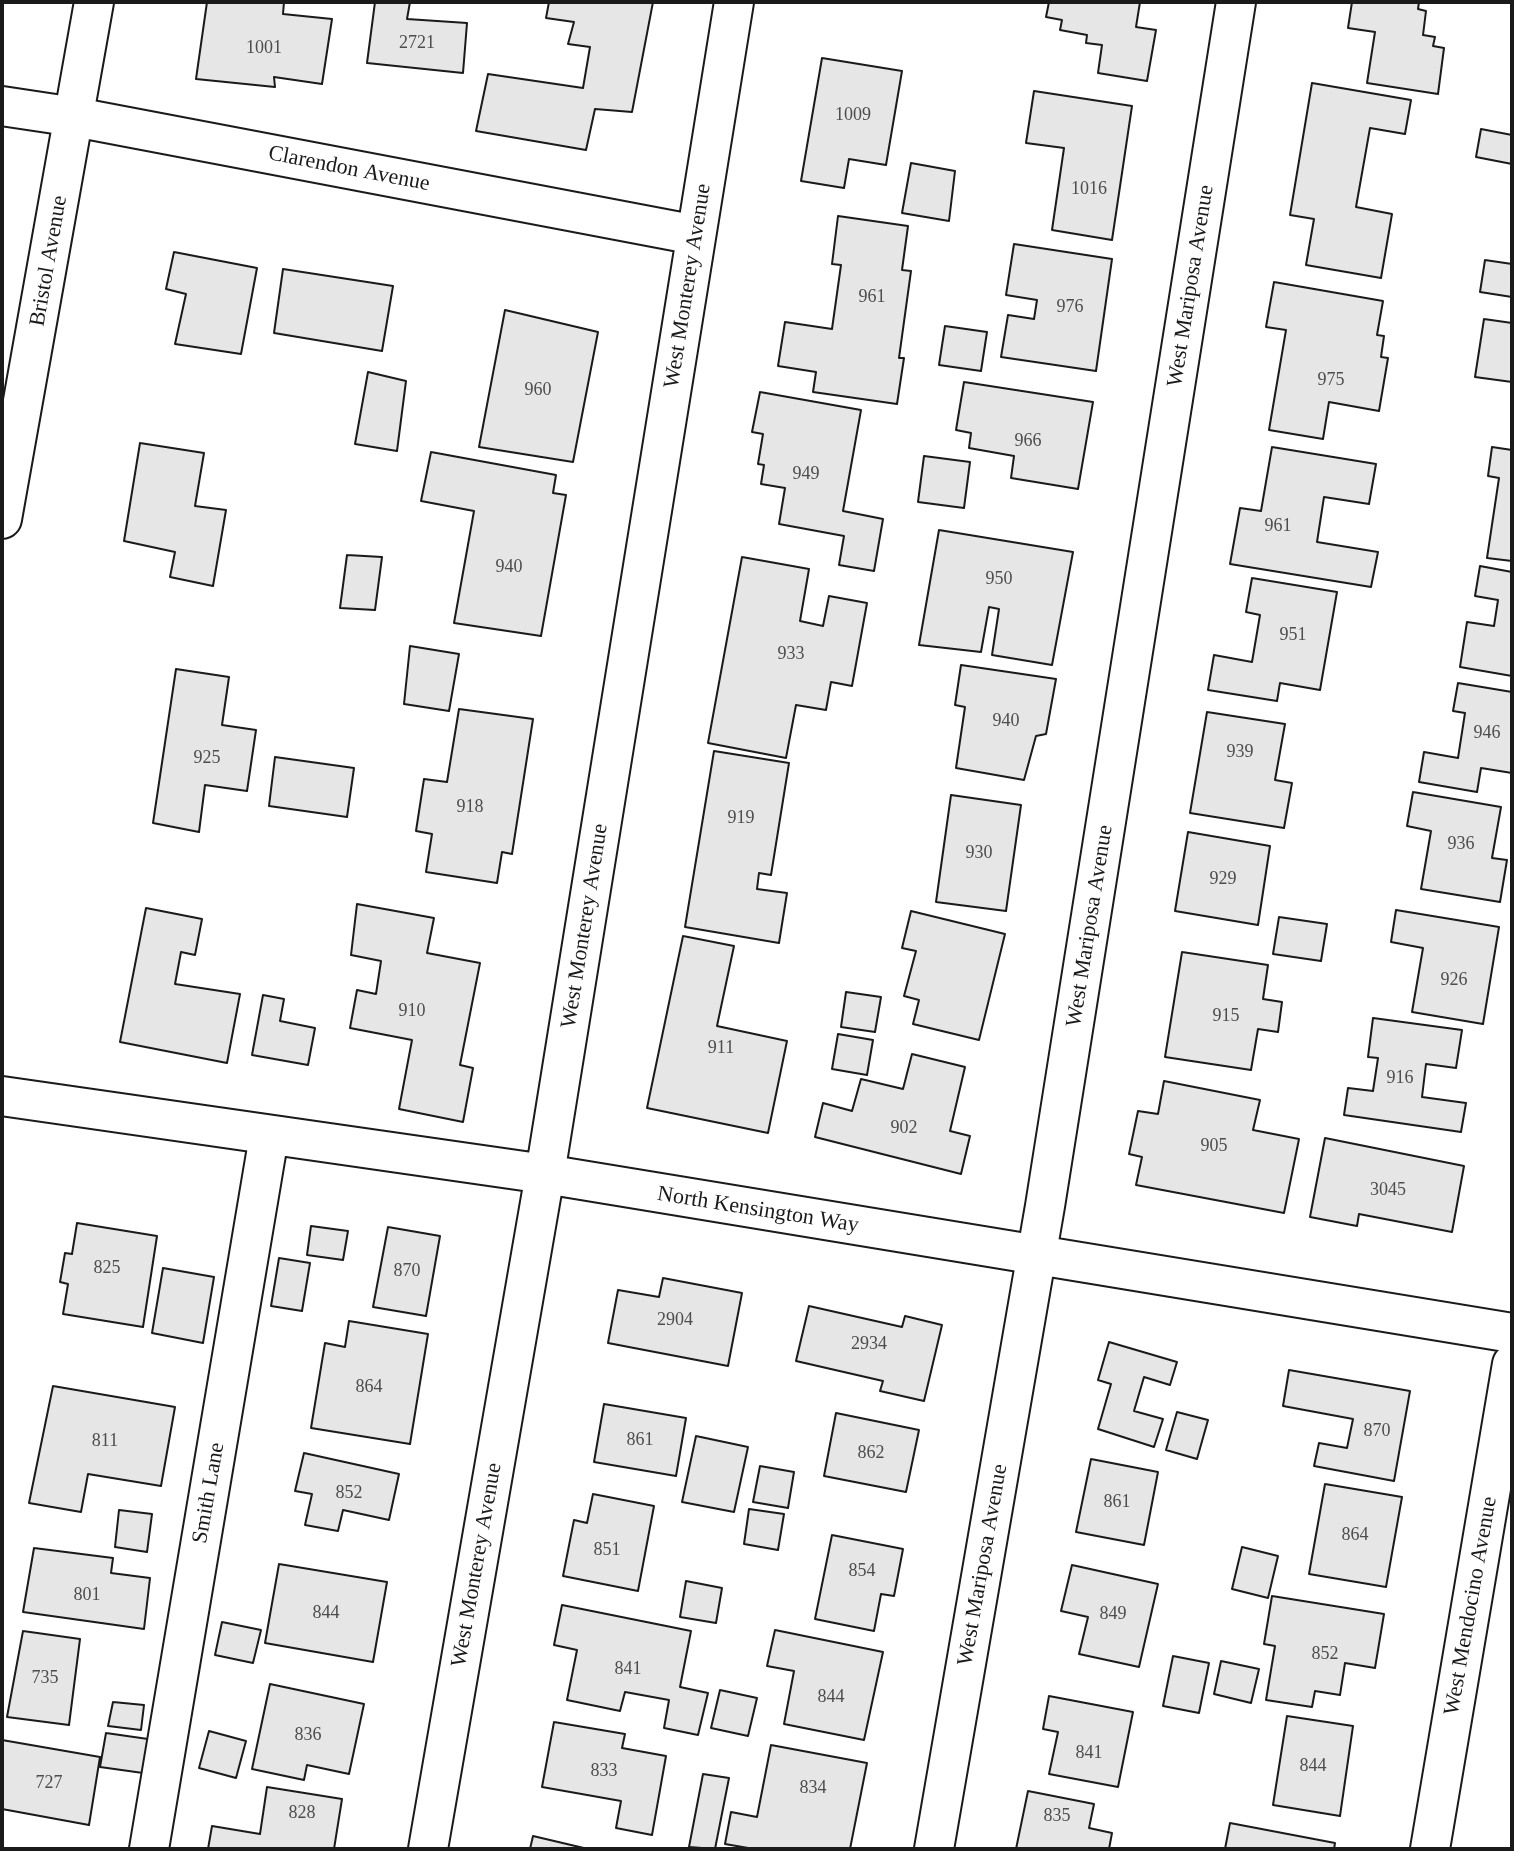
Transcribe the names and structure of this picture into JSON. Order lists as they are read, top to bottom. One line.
{"streets":{"street":["Clarendon Avenue","Bristol Avenue","West Monterey Avenue","West Mariposa Avenue","North Kensington Way","Smith Lane","West Mendocino Avenue"]},"crossings":[["Clarendon Avenue","Bristol Avenue"],["Clarendon Avenue","West Monterey Avenue"],["West Monterey Avenue","North Kensington Way"],["West Mariposa Avenue","North Kensington Way"],["North Kensington Way","Smith Lane"]],"house_numbers":["2721","1001","1009","1016","961","976","975","960","966","949","961","940","950","951","933","940","946","939","925","918","919","936","930","929","926","910","915","911","916","902","905","3045","825","870","2904","2934","864","870","861","811","862","852","861","864","851","854","801","844","849","852","841","735","844","836","841","844","833","727","834","828","835"]}
